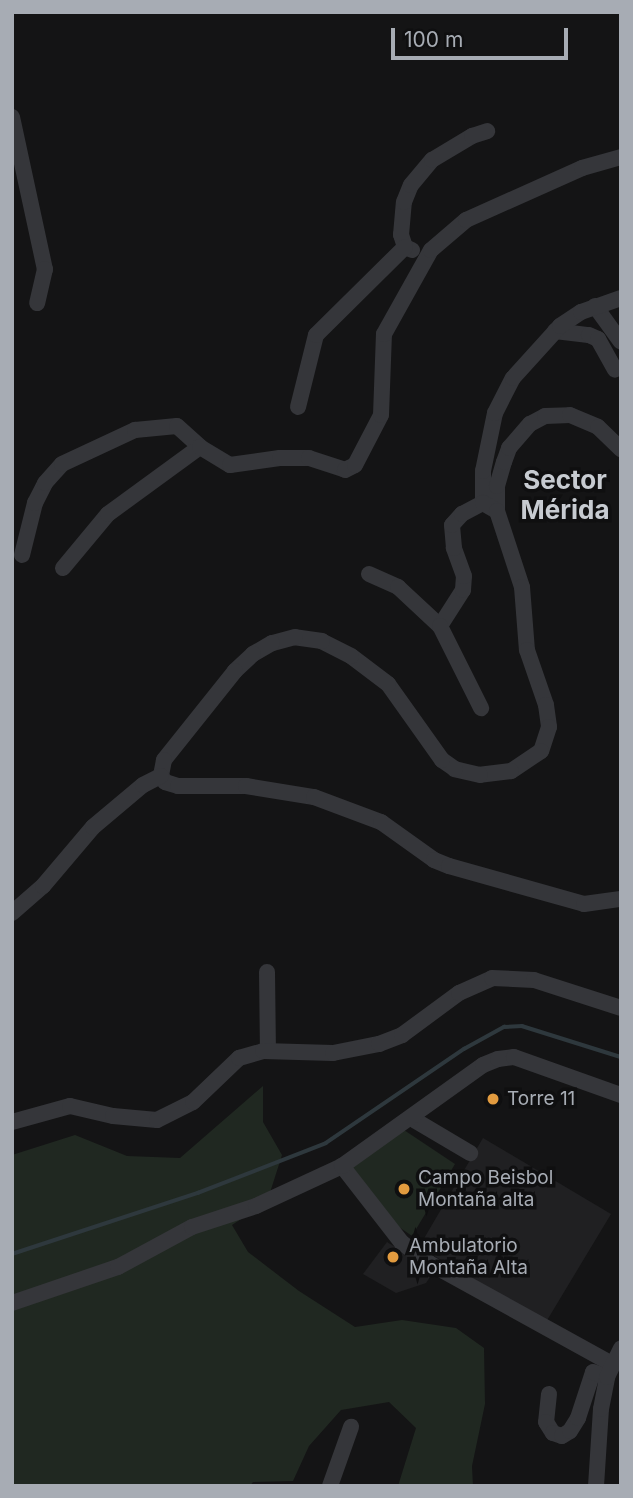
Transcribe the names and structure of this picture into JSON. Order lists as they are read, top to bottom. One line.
{"districts":["Sector Mérida"],"places":["Torre 11","Campo Beisbol Montaña alta","Ambulatorio Montaña Alta"],"scale_bar":"100 m"}
